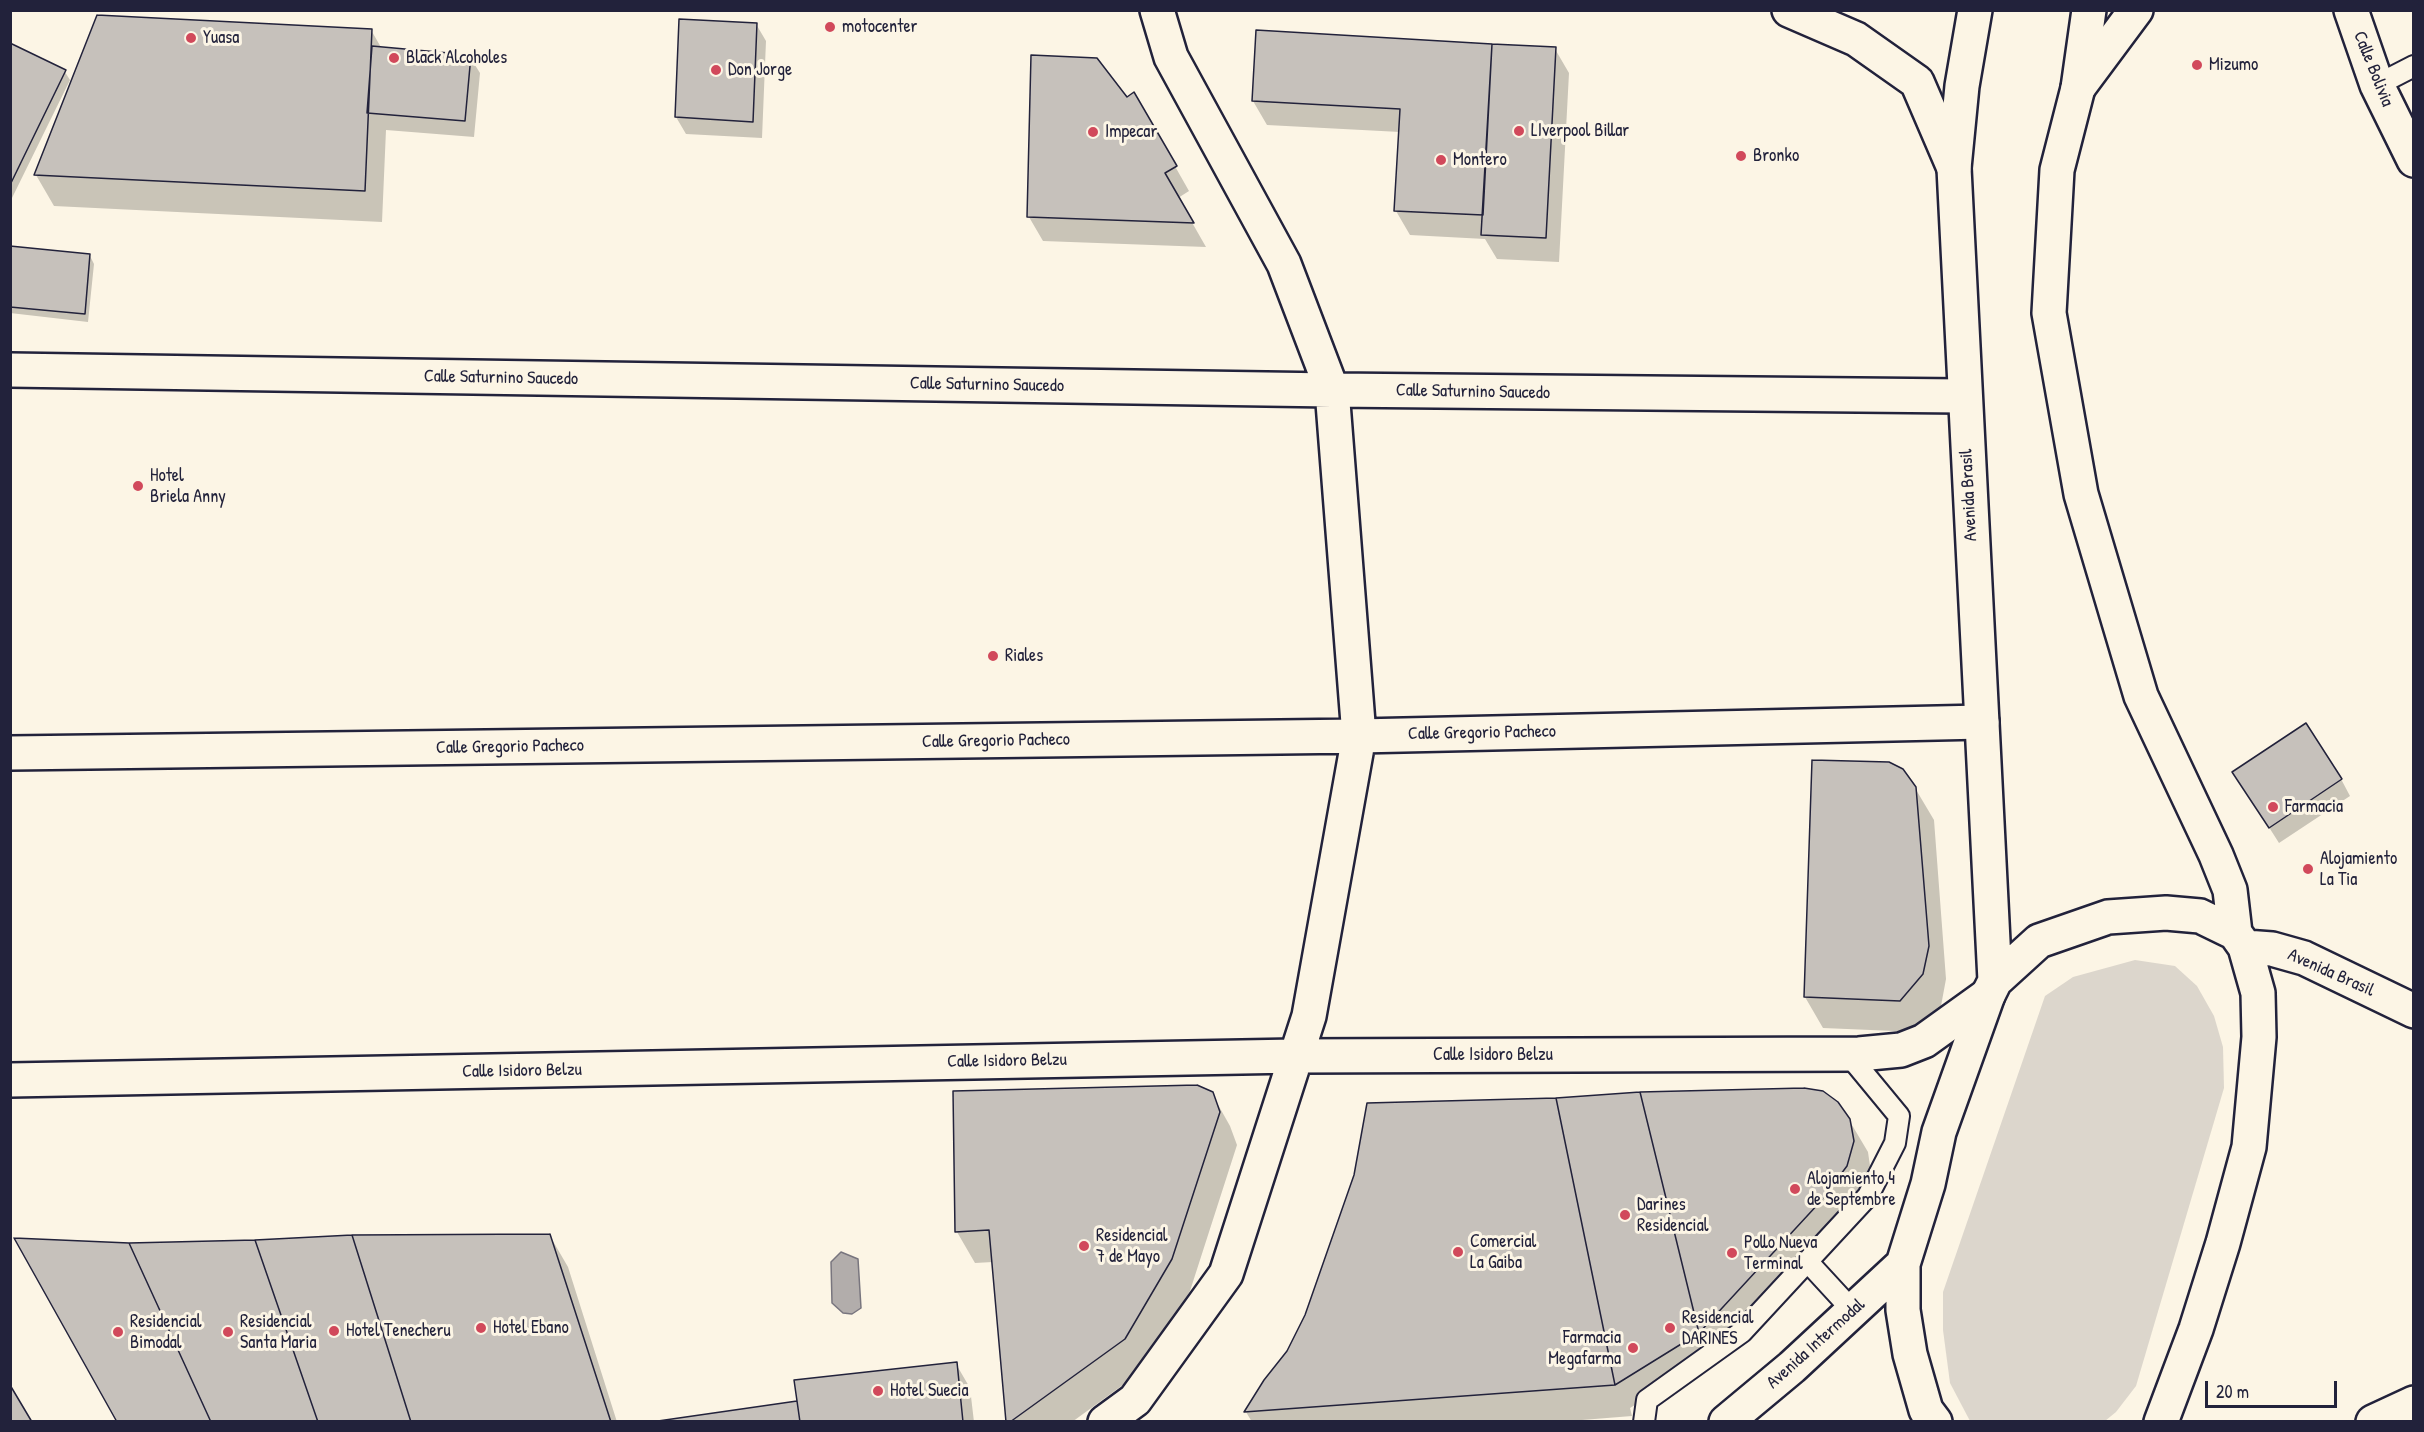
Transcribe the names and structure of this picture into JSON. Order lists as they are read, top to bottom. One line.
{"streets":{"street":["Calle Bolivia","Calle Saturnino Saucedo","Avenida Brasil","Calle Gregorio Pacheco","Calle Isidoro Belzu","Avenida Intermodal"]},"crossings":[["Calle Saturnino Saucedo","Avenida Brasil"],["Avenida Brasil","Calle Gregorio Pacheco"],["Avenida Brasil","Calle Isidoro Belzu"]],"places":["motocenter","Yuasa","Black Alcoholes","Mizumo","Don Jorge","LIverpool Billar","Impecar","Bronko","Montero","Hotel Briela Anny","Riales","Farmacia","Alojamiento La Tia","Alojamiento 4 de Septembre","Darines Residencial","Residencial 7 de Mayo","Comercial La Gaiba","Pollo Nueva Terminal","Hotel Ebano","Residencial DARINES","Hotel Tenecheru","Residencial Bimodal","Residencial Santa Maria","Farmacia Megafarma","Hotel Suecia"],"scale_bar":"20 m"}
